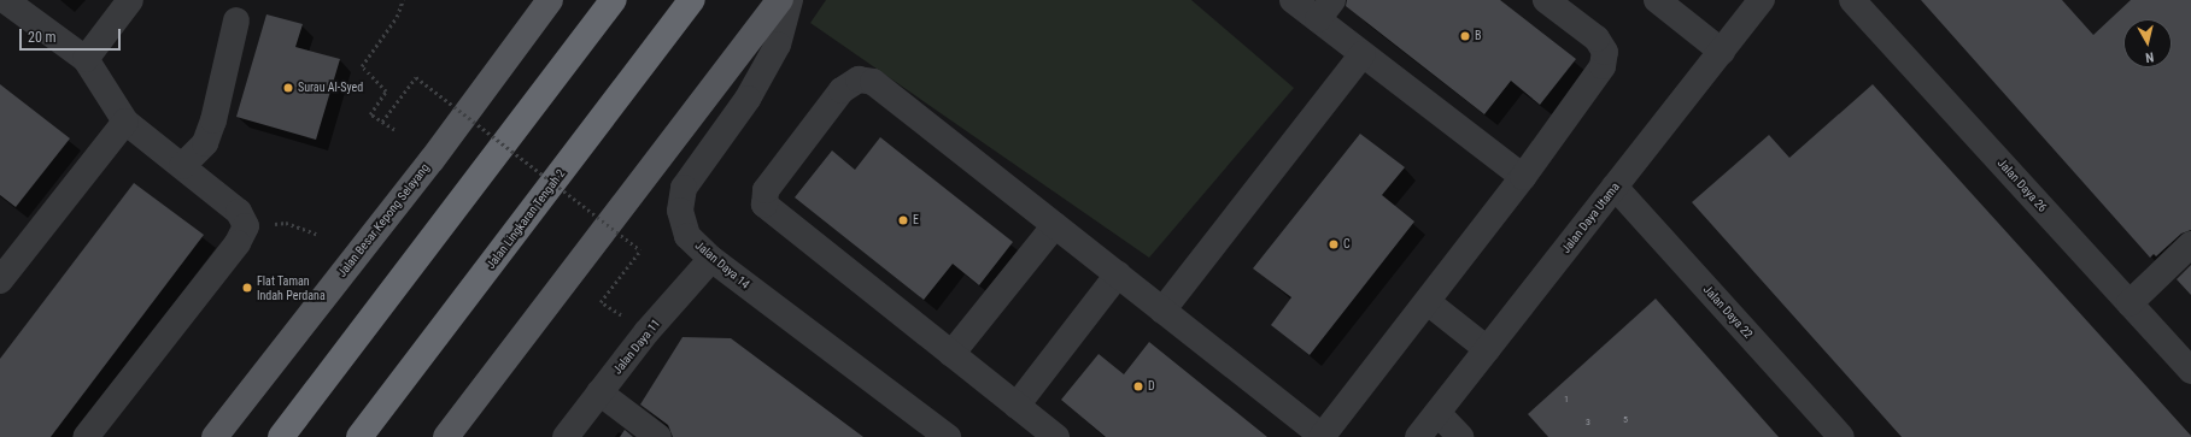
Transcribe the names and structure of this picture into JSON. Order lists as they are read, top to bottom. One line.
{"streets":{"highway":["Jalan Lingkaran Tengah 2"],"main road":["Jalan Besar Kepong Selayang"],"street":["Jalan Daya 26","Jalan Daya Utama","Jalan Daya 14","Jalan Daya 22","Jalan Daya 11"]},"crossings":[["Jalan Daya Utama","Jalan Daya 22"],["Jalan Daya 14","Jalan Daya 11"]],"places":["B","Surau Al-Syed","E","C","Flat Taman Indah Perdana","D"],"house_numbers":["1","5","3"],"scale_bar":"20 m","north":"bottom"}
